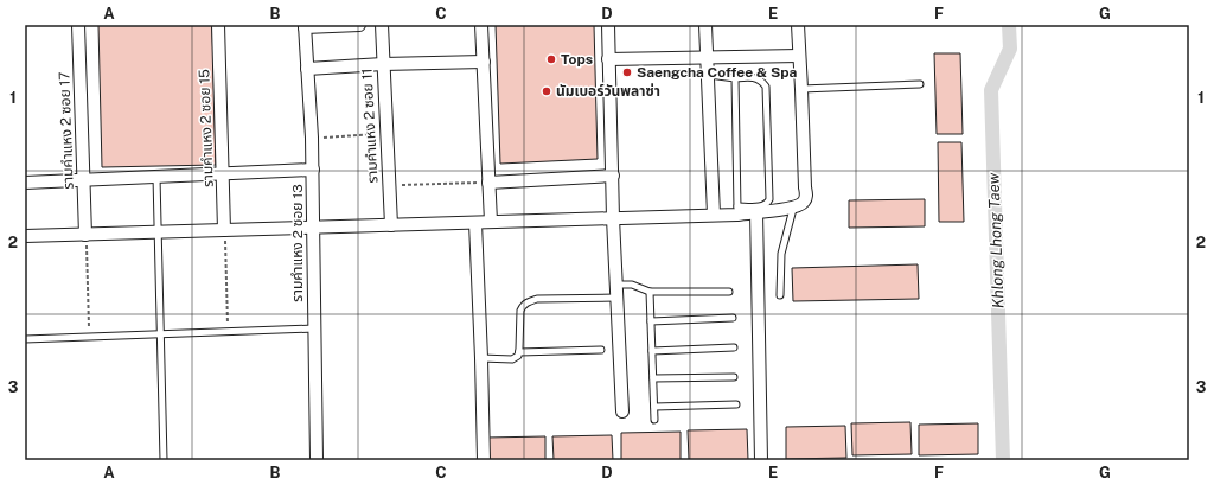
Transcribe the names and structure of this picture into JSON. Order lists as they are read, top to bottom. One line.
{"streets":{"street":["รามคำแหง 2 ซอย 11","รามคำแหง 2 ซอย 15","รามคำแหง 2 ซอย 17","รามคำแหง 2 ซอย 13"]},"water":["Khlong Lhong Taew"],"places":["Tops","Saengcha Coffee & Spa","นัมเบอร์วันพลาซ่า"],"grid":{"columns":["A","B","C","D","E","F","G"],"rows":["1","2","3"]}}
